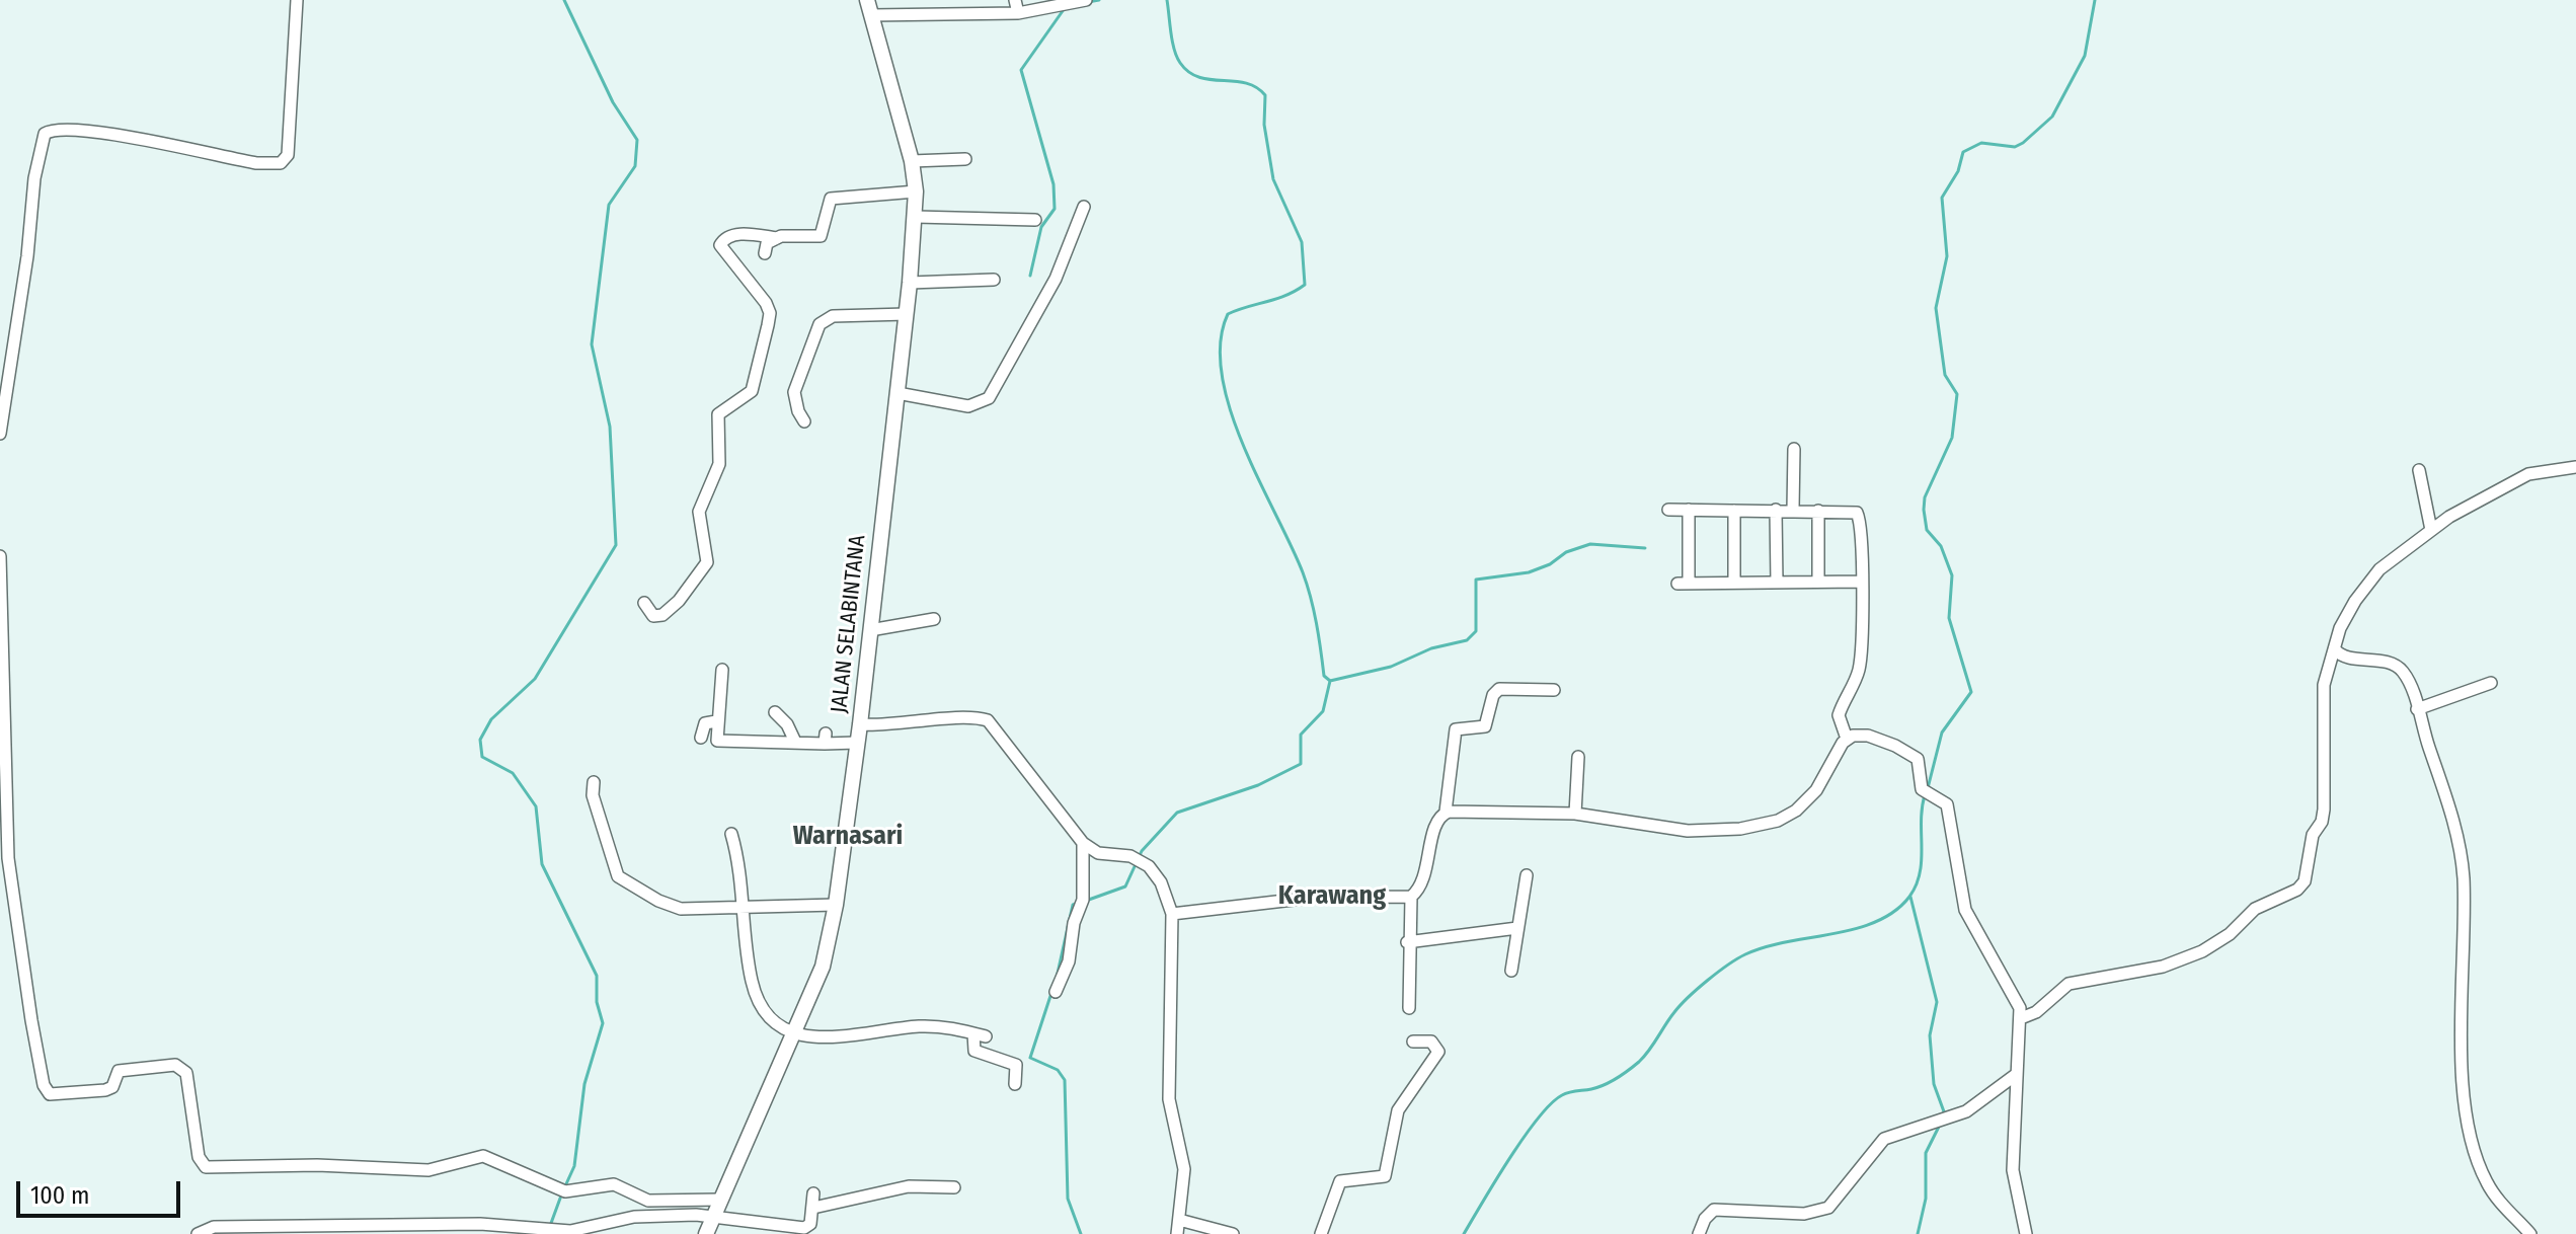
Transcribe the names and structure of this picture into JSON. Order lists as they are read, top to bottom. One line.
{"streets":{"street":["JALAN SELABINTANA"]},"districts":["Warnasari","Karawang"],"scale_bar":"100 m"}
